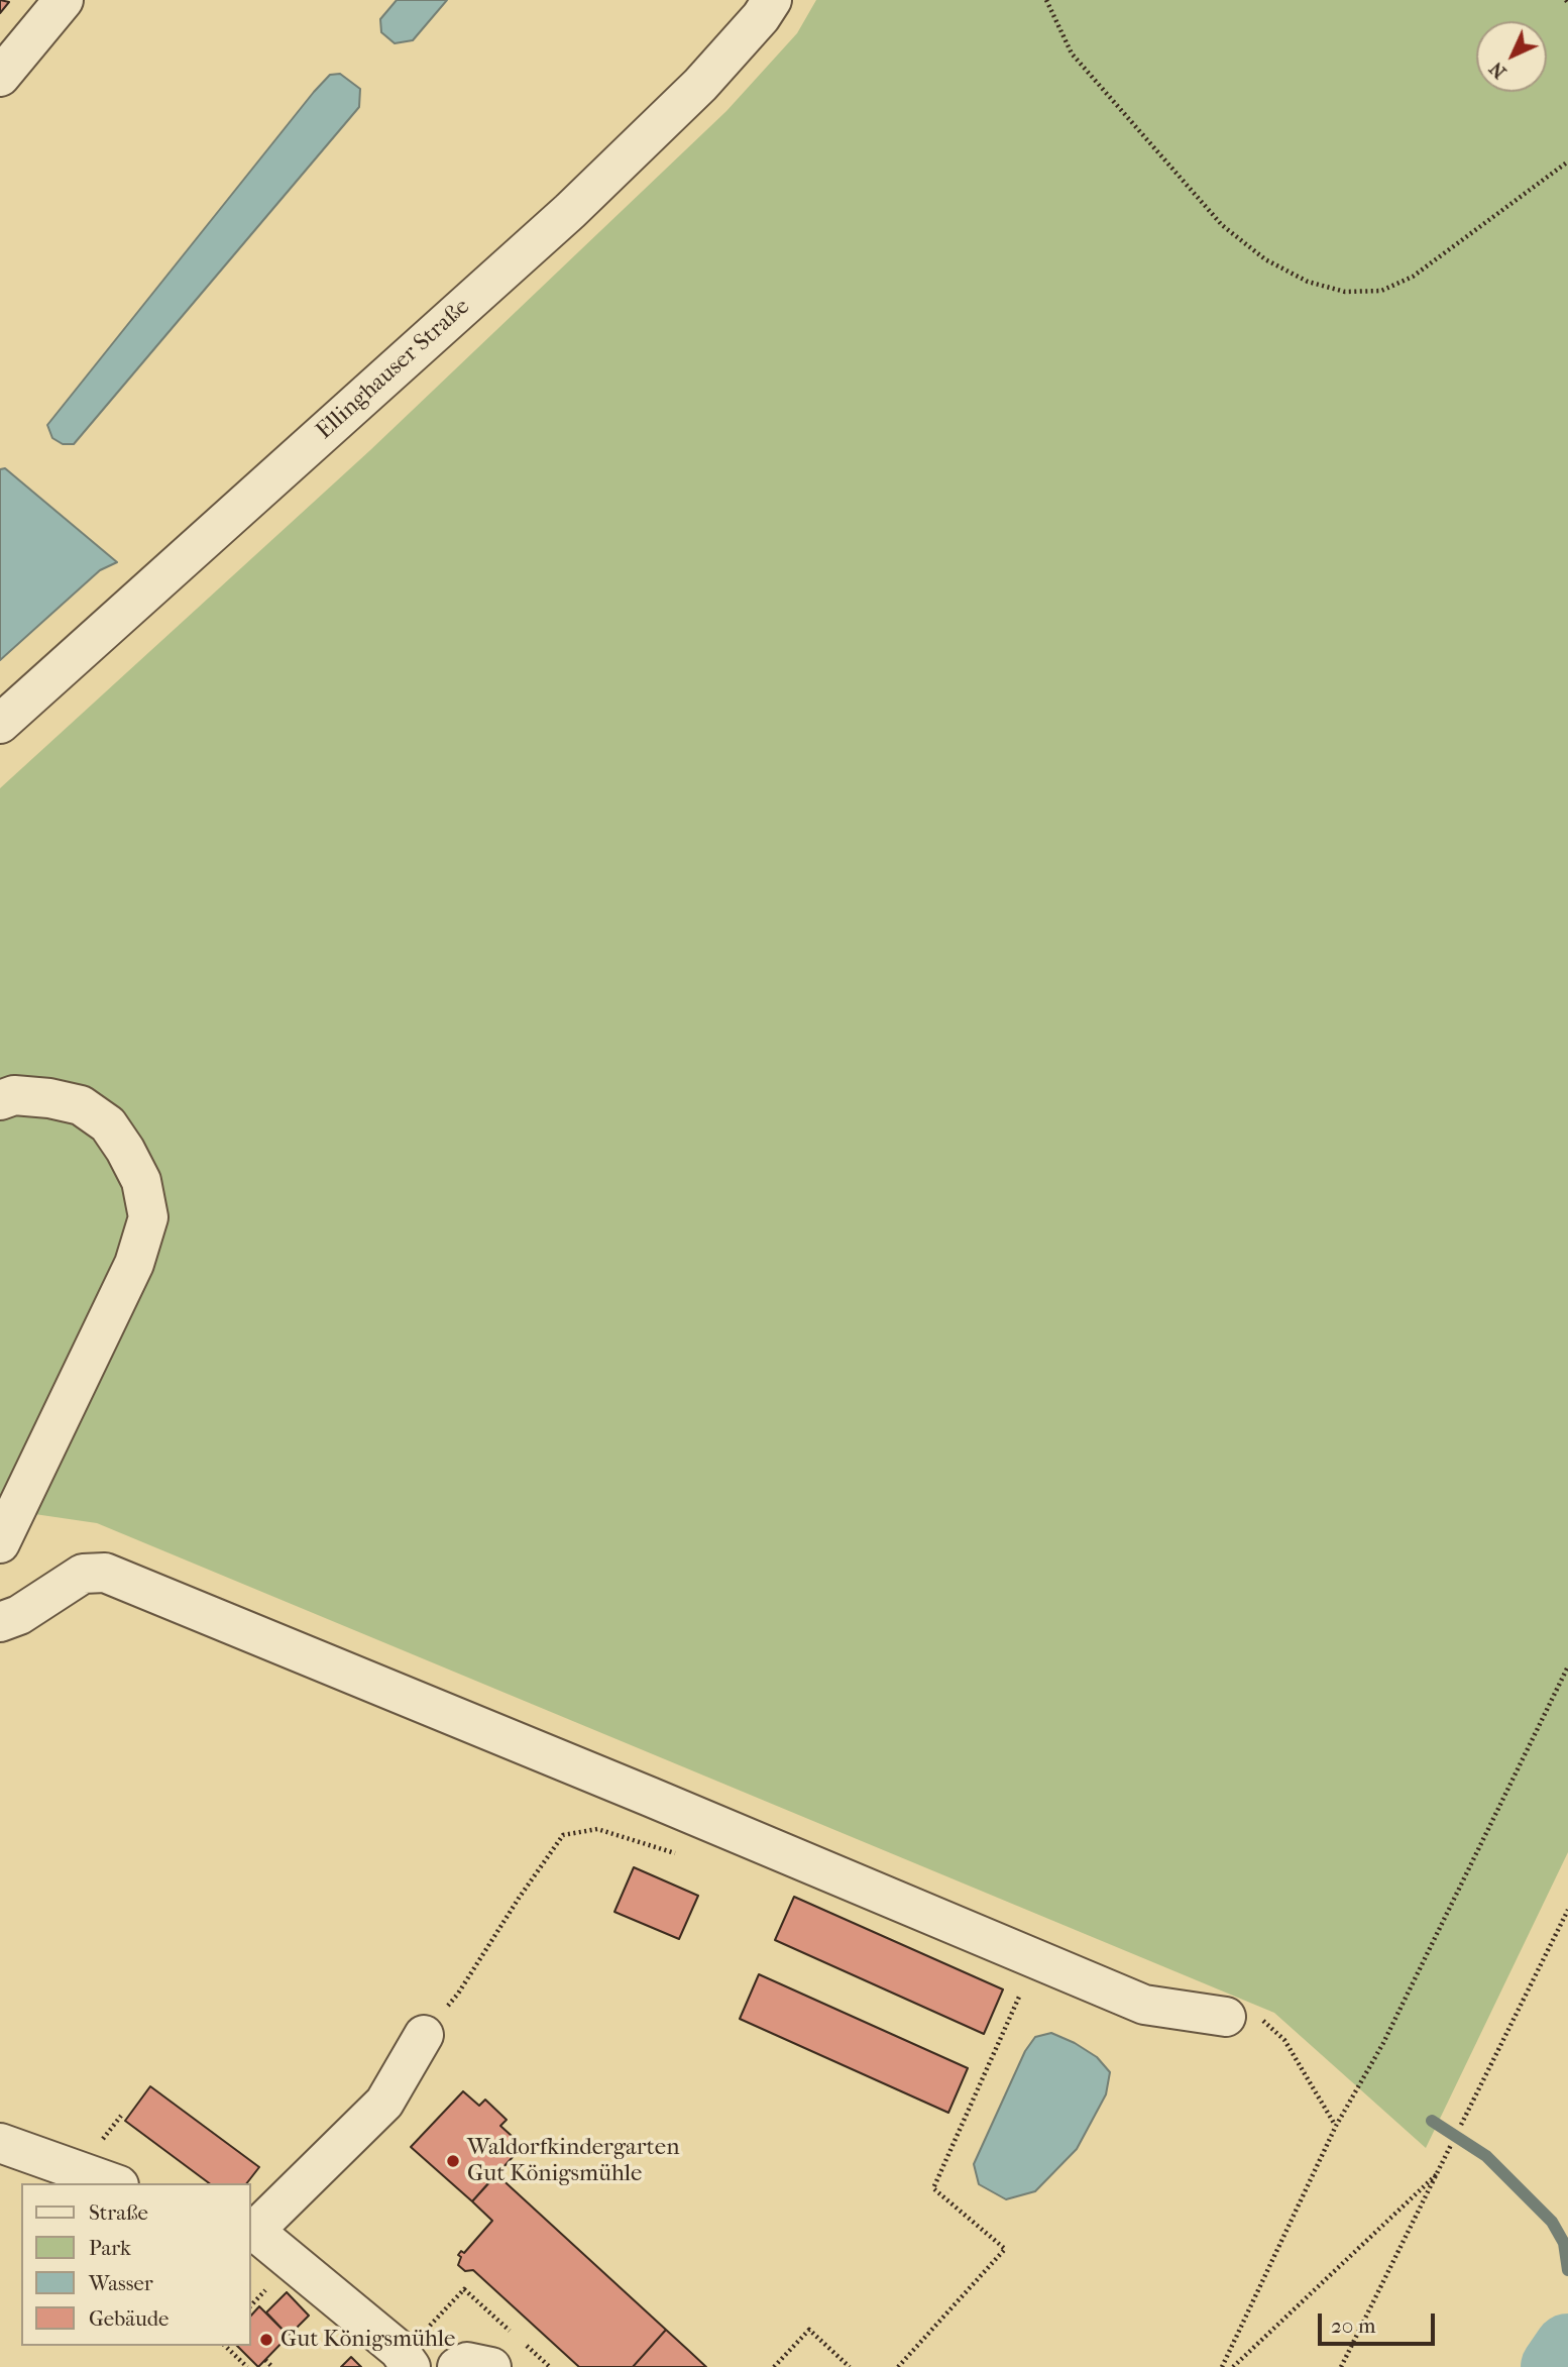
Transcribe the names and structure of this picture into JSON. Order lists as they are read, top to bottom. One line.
{"streets":{"street":["Ellinghauser Straße"]},"places":["Waldorfkindergarten Gut Königsmühle","Gut Königsmühle"],"legend":["Straße","Park","Wasser","Gebäude"],"scale_bar":"20 m","north":"bottom left"}
